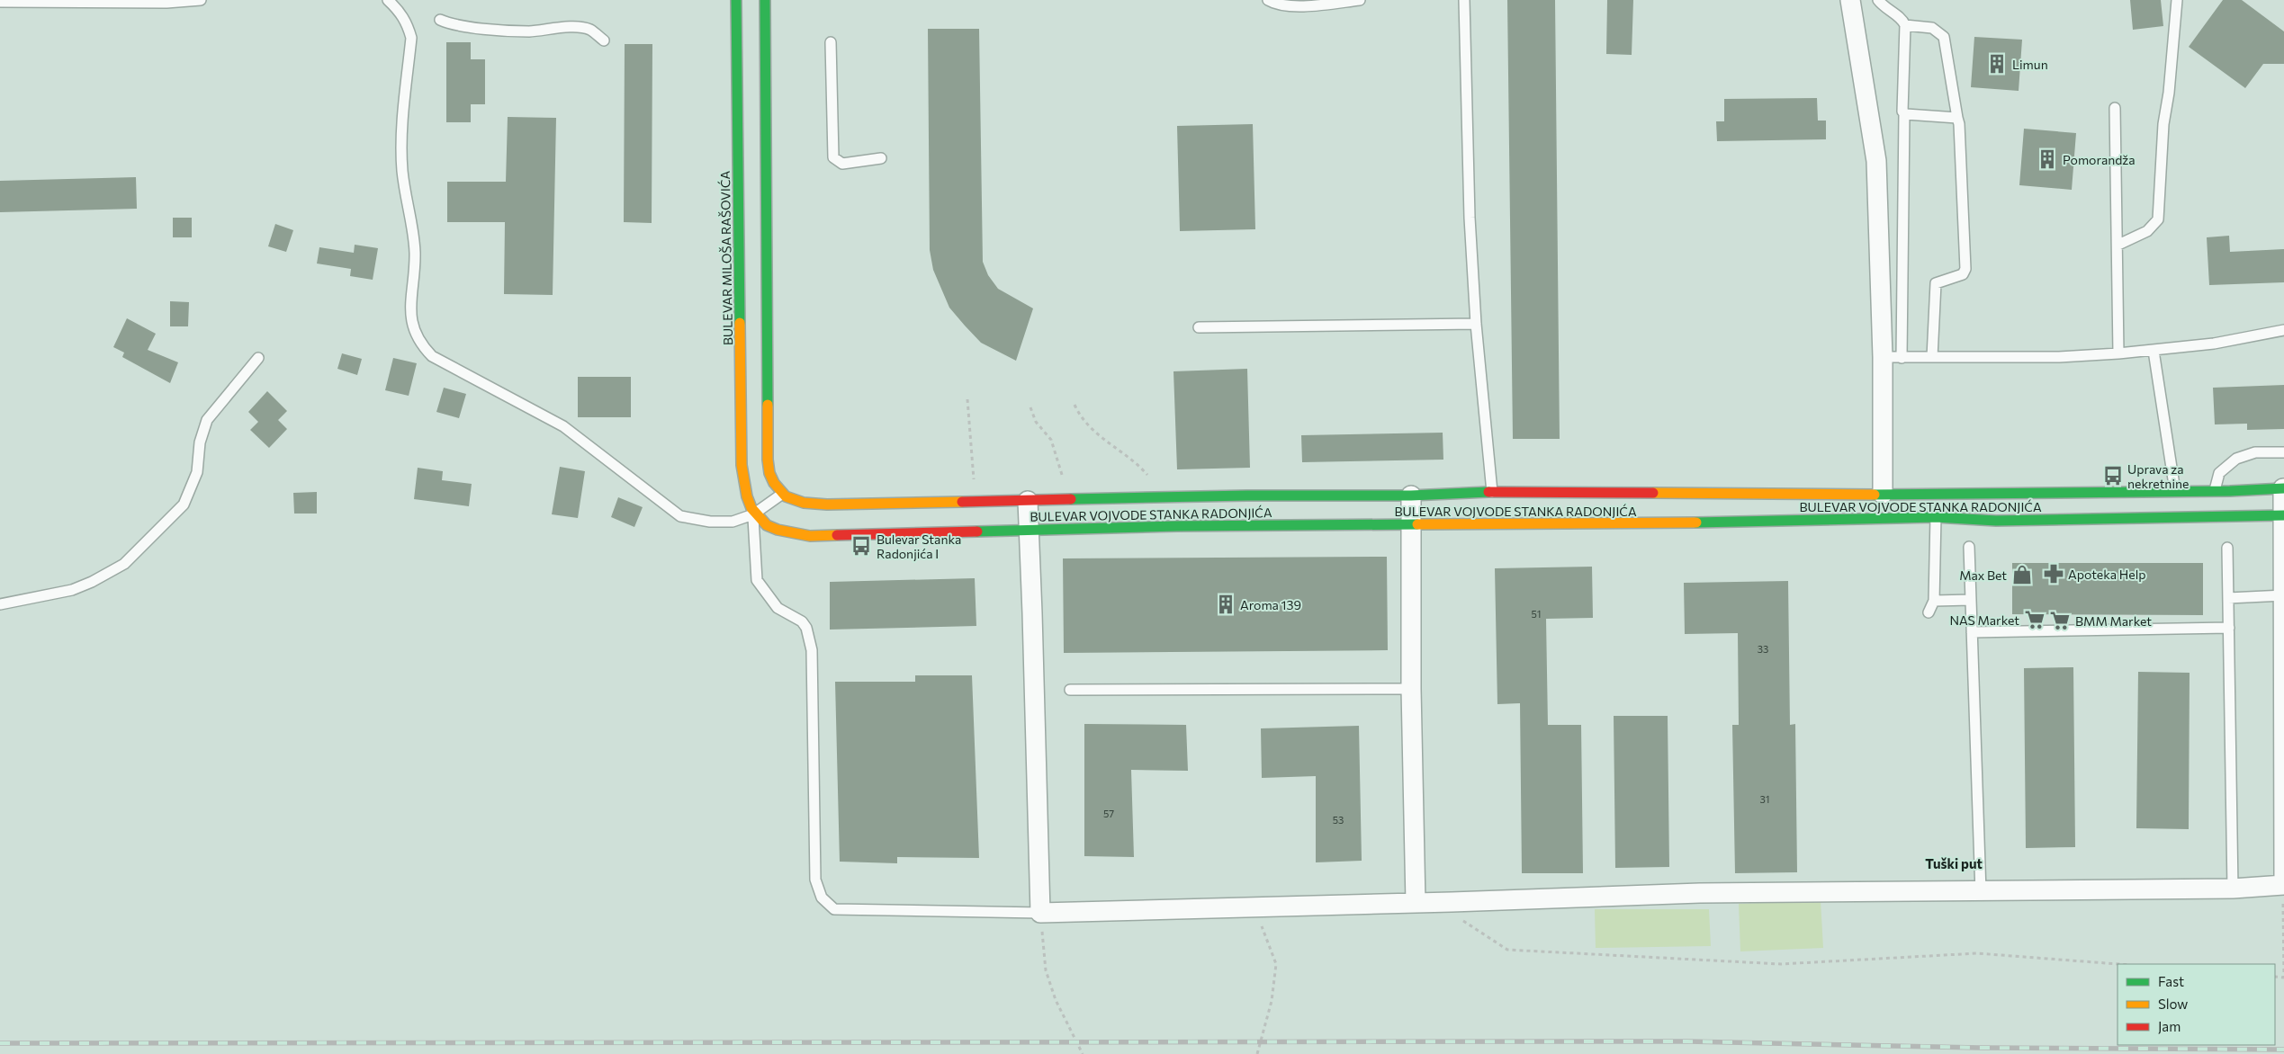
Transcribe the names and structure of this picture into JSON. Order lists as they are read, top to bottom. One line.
{"streets":{"street":["BULEVAR MILOŠA RAŠOVIĆA","BULEVAR VOJVODE STANKA RADONJIĆA"]},"crossings":[["BULEVAR MILOŠA RAŠOVIĆA","BULEVAR VOJVODE STANKA RADONJIĆA"]],"districts":["Tuški put"],"places":{"building":["Limun","Pomorandža","Aroma 139"],"bus stop":["Uprava za nekretnine","Bulevar Stanka Radonjića I"],"pharmacy":["Apoteka Help"],"shop":["Max Bet"],"supermarket":["NAS Market","BMM Market"]},"house_numbers":["51","33","31","57","53"],"legend":["Fast","Slow","Jam"]}
